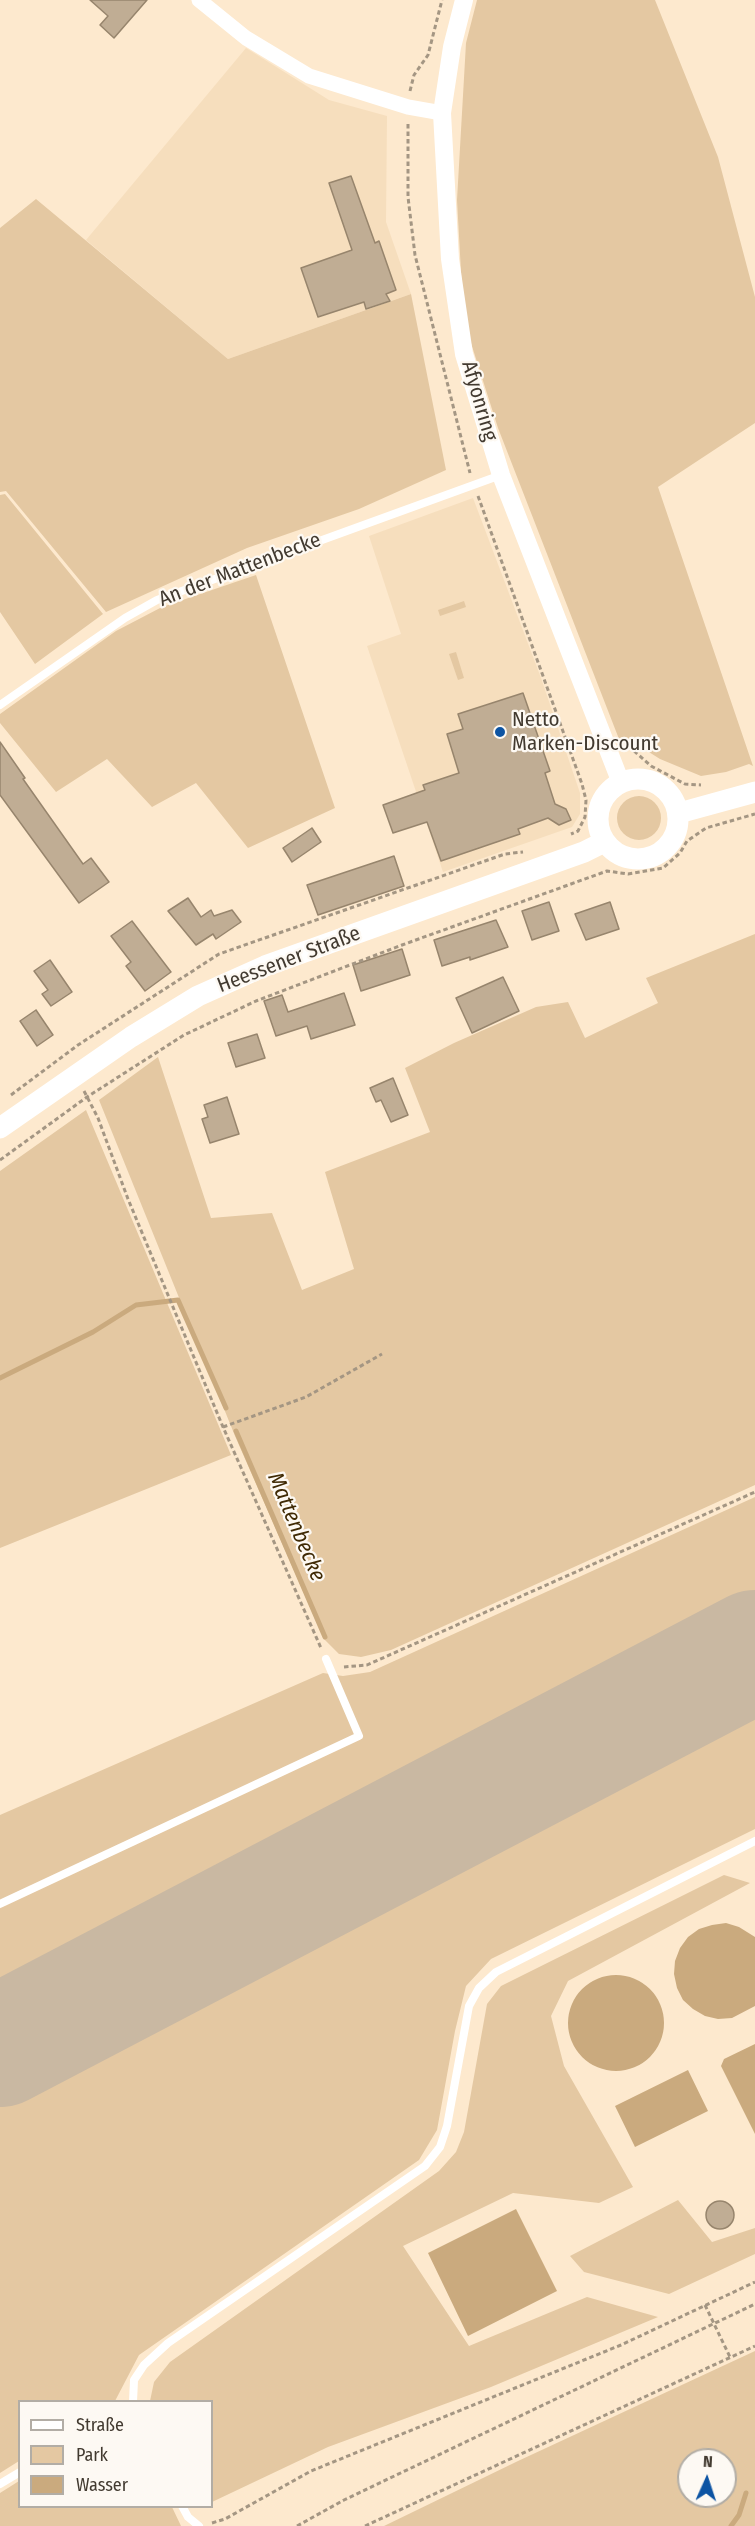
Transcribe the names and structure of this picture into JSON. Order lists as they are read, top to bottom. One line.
{"streets":{"main road":["Heessener Straße"],"street":["Afyonring"],"lane":["An der Mattenbecke"]},"crossings":[["Afyonring","An der Mattenbecke"],["Afyonring","Heessener Straße"]],"water":["Mattenbecke"],"places":["Netto Marken-Discount"],"legend":["Straße","Park","Wasser"],"north":"top"}
